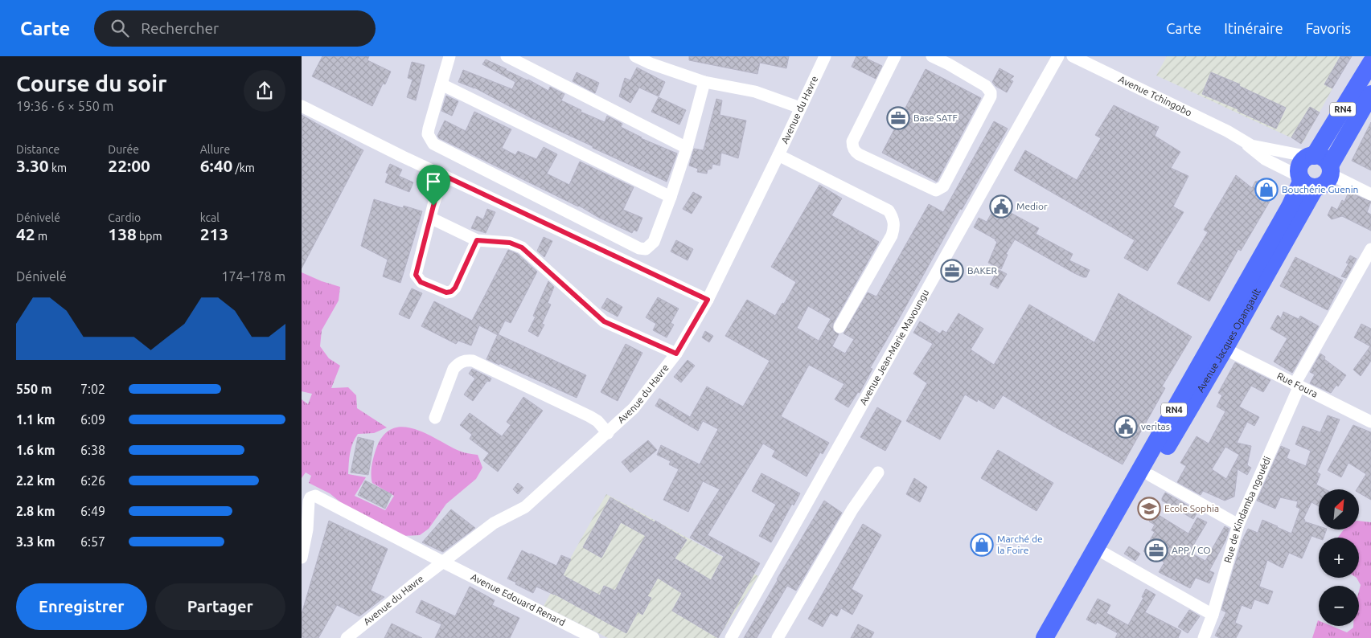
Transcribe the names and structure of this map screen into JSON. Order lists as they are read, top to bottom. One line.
{"streets":{"highway":["RN4","Avenue Jacques Opangault"],"street":["Avenue Tchingobo","Avenue du Havre","Avenue Jean-Marie Mavoungu","Rue Foura","Rue de Kindamba ngouédi","Avenue Edouard Renard"]},"crossings":[["Avenue Tchingobo","RN4"],["Avenue Tchingobo","Avenue Jacques Opangault"],["RN4","Avenue Jacques Opangault"],["Avenue du Havre","Avenue Edouard Renard"],["Avenue Jacques Opangault","Rue Foura"],["Rue Foura","Rue de Kindamba ngouédi"]],"places":{"office":["Base SATF","BAKER","APP / CO"],"shop":["Bouchérie Guenin","Marché de la Foire"],"public building":["Medior","veritas"],"school or university":["Ecole Sophia"]},"north":"top right","page":{"header":"Carte","search":"Rechercher","nav":["Carte","Itinéraire","Favoris"],"heading":["Course du soir","19:36 · 6 × 550 m"],"stats":[["Distance","3.30 km"],["Durée","22:00"],["Allure","6:40 /km"],["Dénivelé","42 m"],["Cardio","138 bpm"],["kcal","213"]],"chart":["Dénivelé","174–178 m"],"list":[{"name":"550 m","note":"7:02"},{"name":"1.1 km","note":"6:09"},{"name":"1.6 km","note":"6:38"},{"name":"2.2 km","note":"6:26"},{"name":"2.8 km","note":"6:49"},{"name":"3.3 km","note":"6:57"}],"map_buttons":["+","−"],"buttons":["Enregistrer","Partager"]}}
